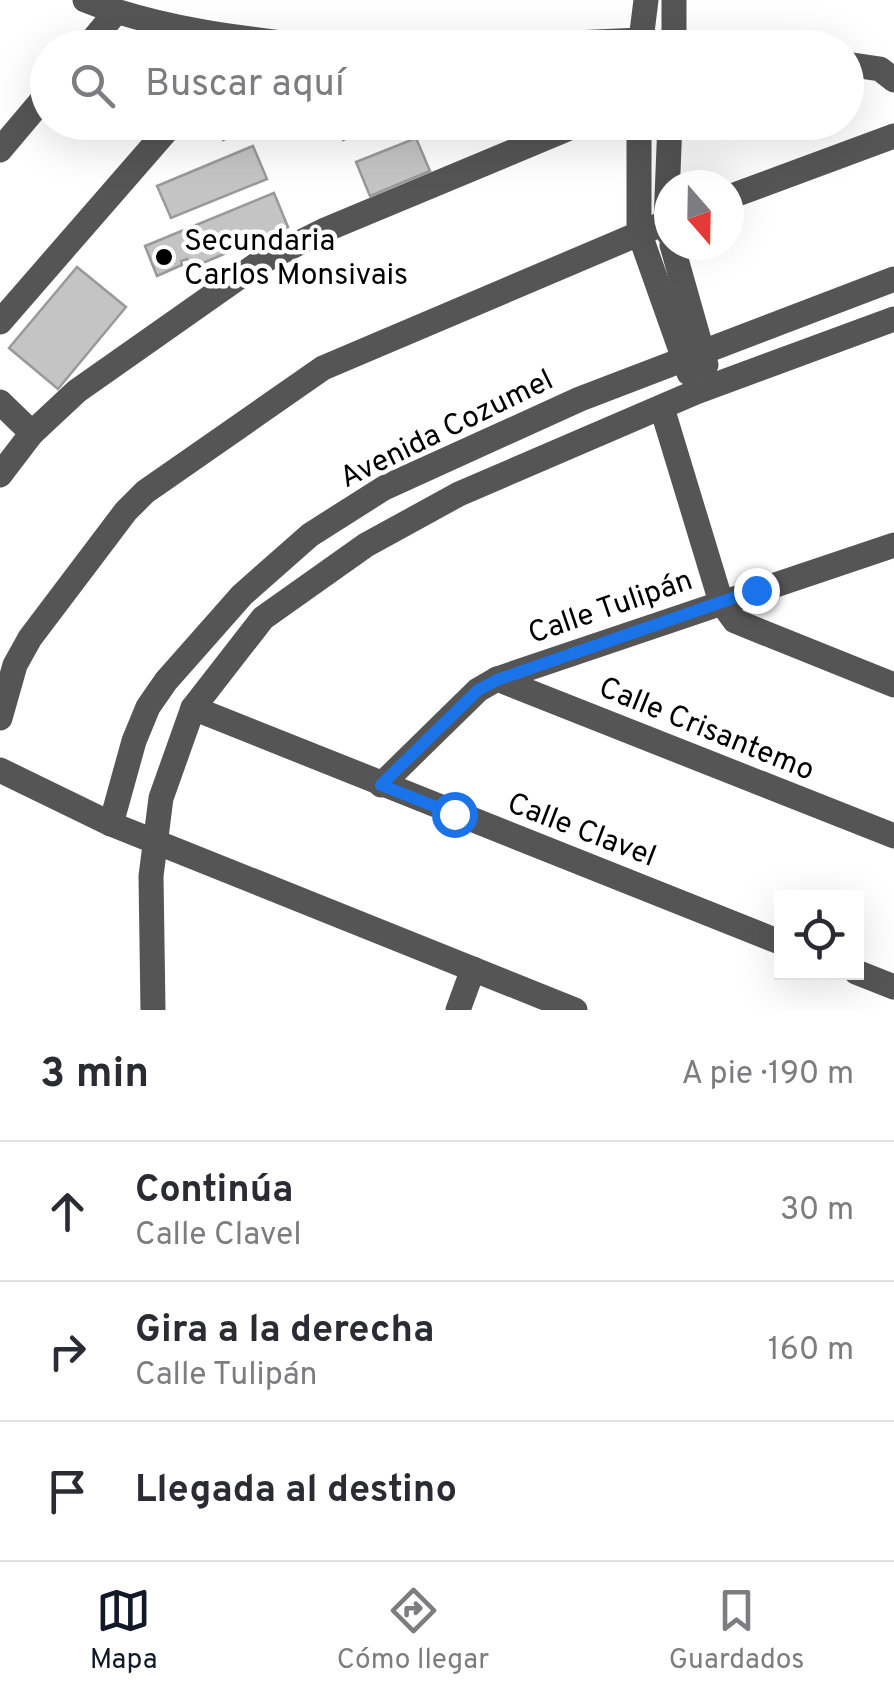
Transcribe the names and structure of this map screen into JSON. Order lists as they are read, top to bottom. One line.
{"streets":{"street":["Avenida Cozumel","Calle Tulipán","Calle Crisantemo","Calle Clavel"]},"crossings":[["Calle Tulipán","Calle Crisantemo"],["Calle Tulipán","Calle Clavel"]],"places":["Secundaria Carlos Monsivais"],"north":"bottom","page":{"search":"Buscar aquí","heading":["3 min","A pie · 190 m"],"list":[["Continúa","Calle Clavel","30 m"],["Gira a la derecha","Calle Tulipán","160 m"],"Llegada al destino"],"nav":["Mapa","Cómo llegar","Guardados"]}}
